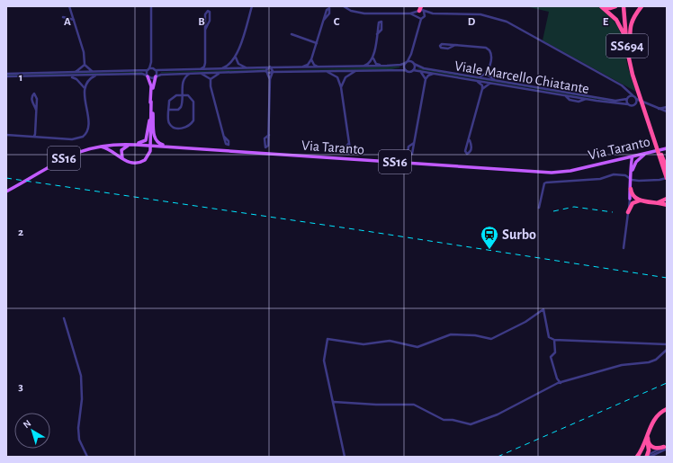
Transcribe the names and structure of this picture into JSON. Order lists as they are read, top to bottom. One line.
{"streets":{"highway":["SS694"],"main road":["Via Taranto","SS16"],"street":["Viale Marcello Chiatante"]},"places":{"station":["Surbo"]},"north":"top left","grid":{"columns":["A","B","C","D","E"],"rows":["1","2","3"]}}
